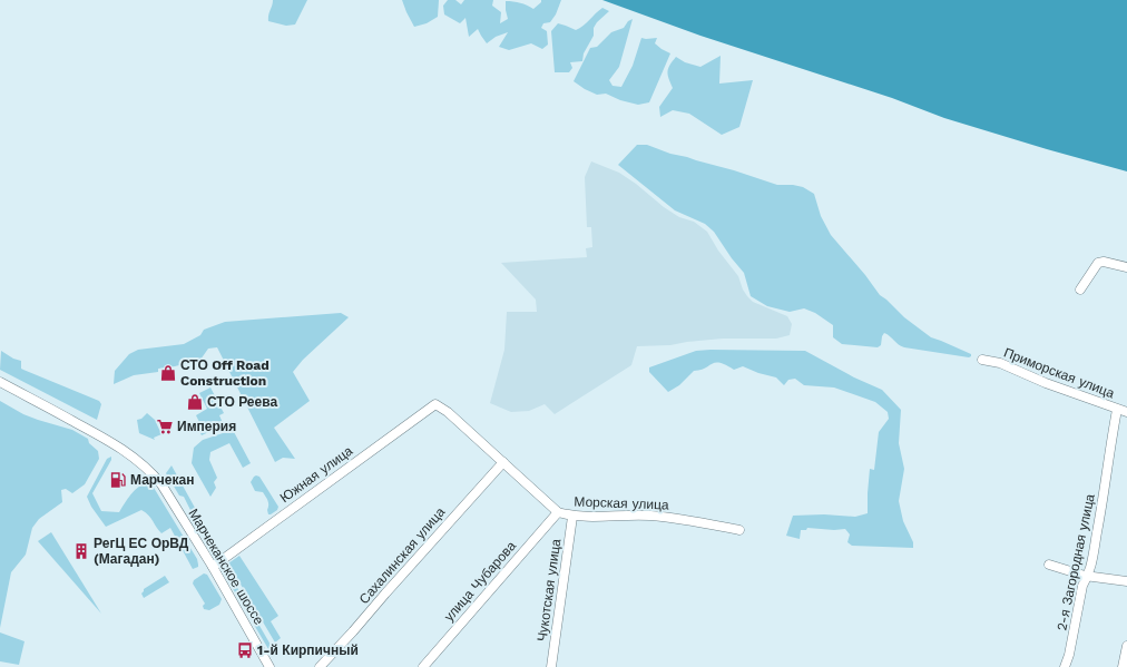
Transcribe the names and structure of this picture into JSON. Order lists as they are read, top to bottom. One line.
{"streets":{"street":["Приморская улица","Южная улица","Морская улица","Сахалинская улица","2-я Загородная улица","Марчеканское шоссе","улица Чубарова","Чукотская улица"]},"crossings":[["Приморская улица","2-я Загородная улица"],["Южная улица","Морская улица"],["Южная улица","Марчеканское шоссе"],["Морская улица","Сахалинская улица"],["Морская улица","улица Чубарова"],["Морская улица","Чукотская улица"]],"places":{"shop":["СТО Off Road Construction","СТО Реева"],"supermarket":["Империя"],"fuel station":["Марчекан"],"building":["РегЦ ЕС ОрВД (Магадан)"],"bus stop":["1-й Кирпичный"]}}
